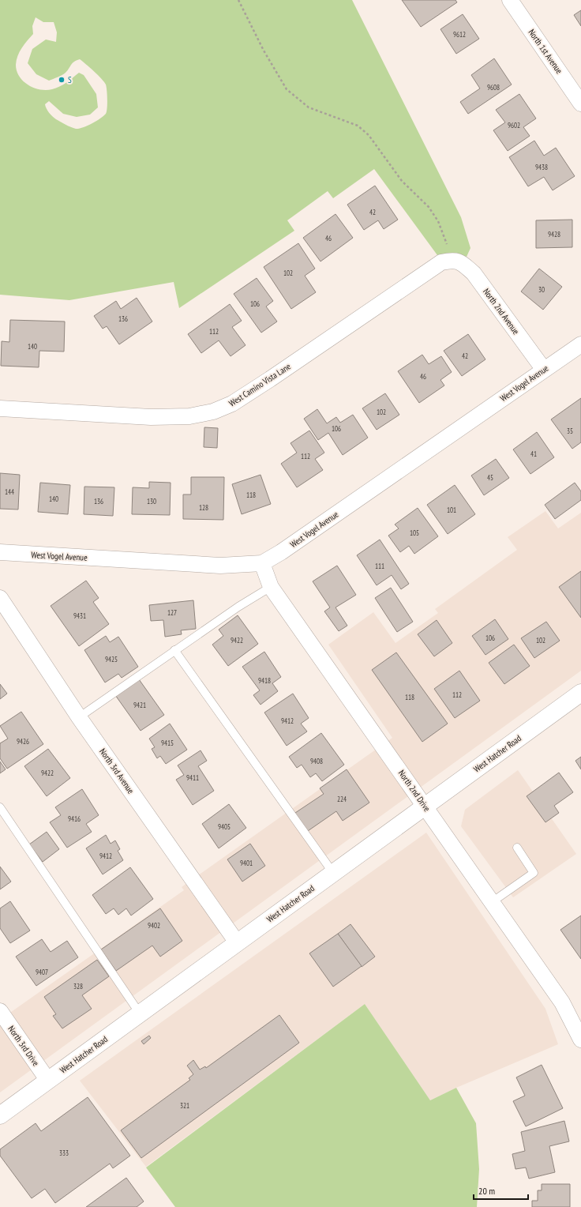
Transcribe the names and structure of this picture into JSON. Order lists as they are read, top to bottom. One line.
{"streets":{"street":["North 1st Avenue","North 2nd Avenue","West Vogel Avenue","West Camino Vista Lane","West Hatcher Road","North 3rd Avenue","North 2nd Drive","North 3rd Drive"]},"crossings":[["North 2nd Avenue","West Vogel Avenue"],["North 2nd Avenue","West Camino Vista Lane"],["West Vogel Avenue","North 2nd Drive"],["West Hatcher Road","North 3rd Avenue"],["West Hatcher Road","North 2nd Drive"],["West Hatcher Road","North 3rd Drive"]],"places":["S"],"house_numbers":["9612","9608","9602","9438","42","9428","46","102","30","106","136","112","140","42","46","102","106","35","41","112","45","144","118","140","136","130","128","101","105","111","127","9431","106","9422","102","9425","9418","112","118","9421","9412","9426","9415","9408","9422","9411","224","9416","9405","9412","9401","9402","9407","328","321","333"],"scale_bar":"20 m"}
